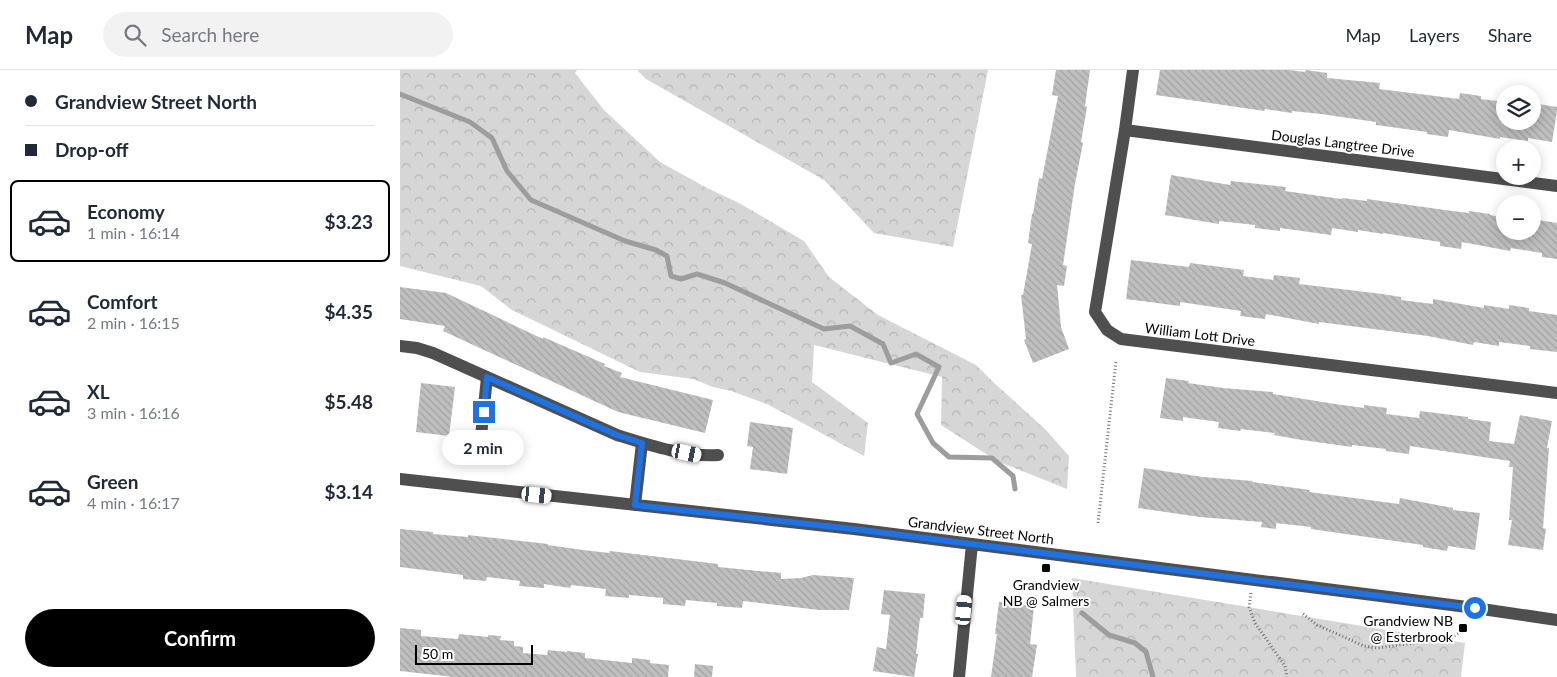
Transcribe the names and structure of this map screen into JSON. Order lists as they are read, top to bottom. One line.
{"streets":{"street":["Douglas Langtree Drive","William Lott Drive","Grandview Street North"]},"crossings":[["Douglas Langtree Drive","William Lott Drive"]],"places":{"transit":["Grandview NB @ Salmers","Grandview NB @ Esterbrook"]},"scale_bar":"50 m","page":{"header":"Map","search":"Search here","nav":["Map","Layers","Share"],"banner":["Grandview Street North","Drop-off"],"map_buttons":["+","−"],"list":[{"name":"Economy","note":"1 min · 16:14","value":"$3.23"},{"name":"Comfort","note":"2 min · 16:15","value":"$4.35"},{"name":"XL","note":"3 min · 16:16","value":"$5.48"},{"name":"Green","note":"4 min · 16:17","value":"$3.14"}],"bubble":"2 min","buttons":"Confirm","scale":"50 m"}}
